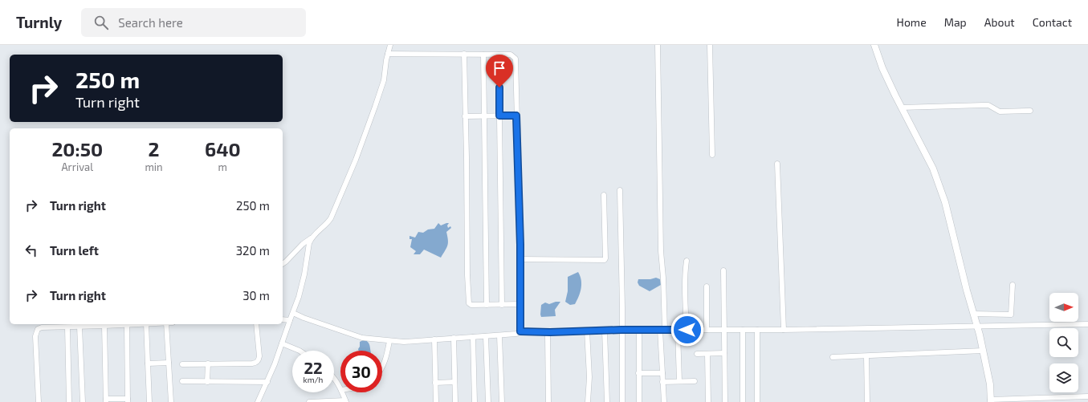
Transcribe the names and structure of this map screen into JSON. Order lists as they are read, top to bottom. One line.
{"north":"right","page":{"header":"Turnly","search":"Search here","nav":["Home","Map","About","Contact"],"turn":["250 m","Turn right"],"eta":["20:50","Arrival","2","min","640","m"],"list":[{"name":"Turn right","value":"250 m"},{"name":"Turn left","value":"320 m"},{"name":"Turn right","value":"30 m"}],"speed":"22 km/h","limit":"30"}}
